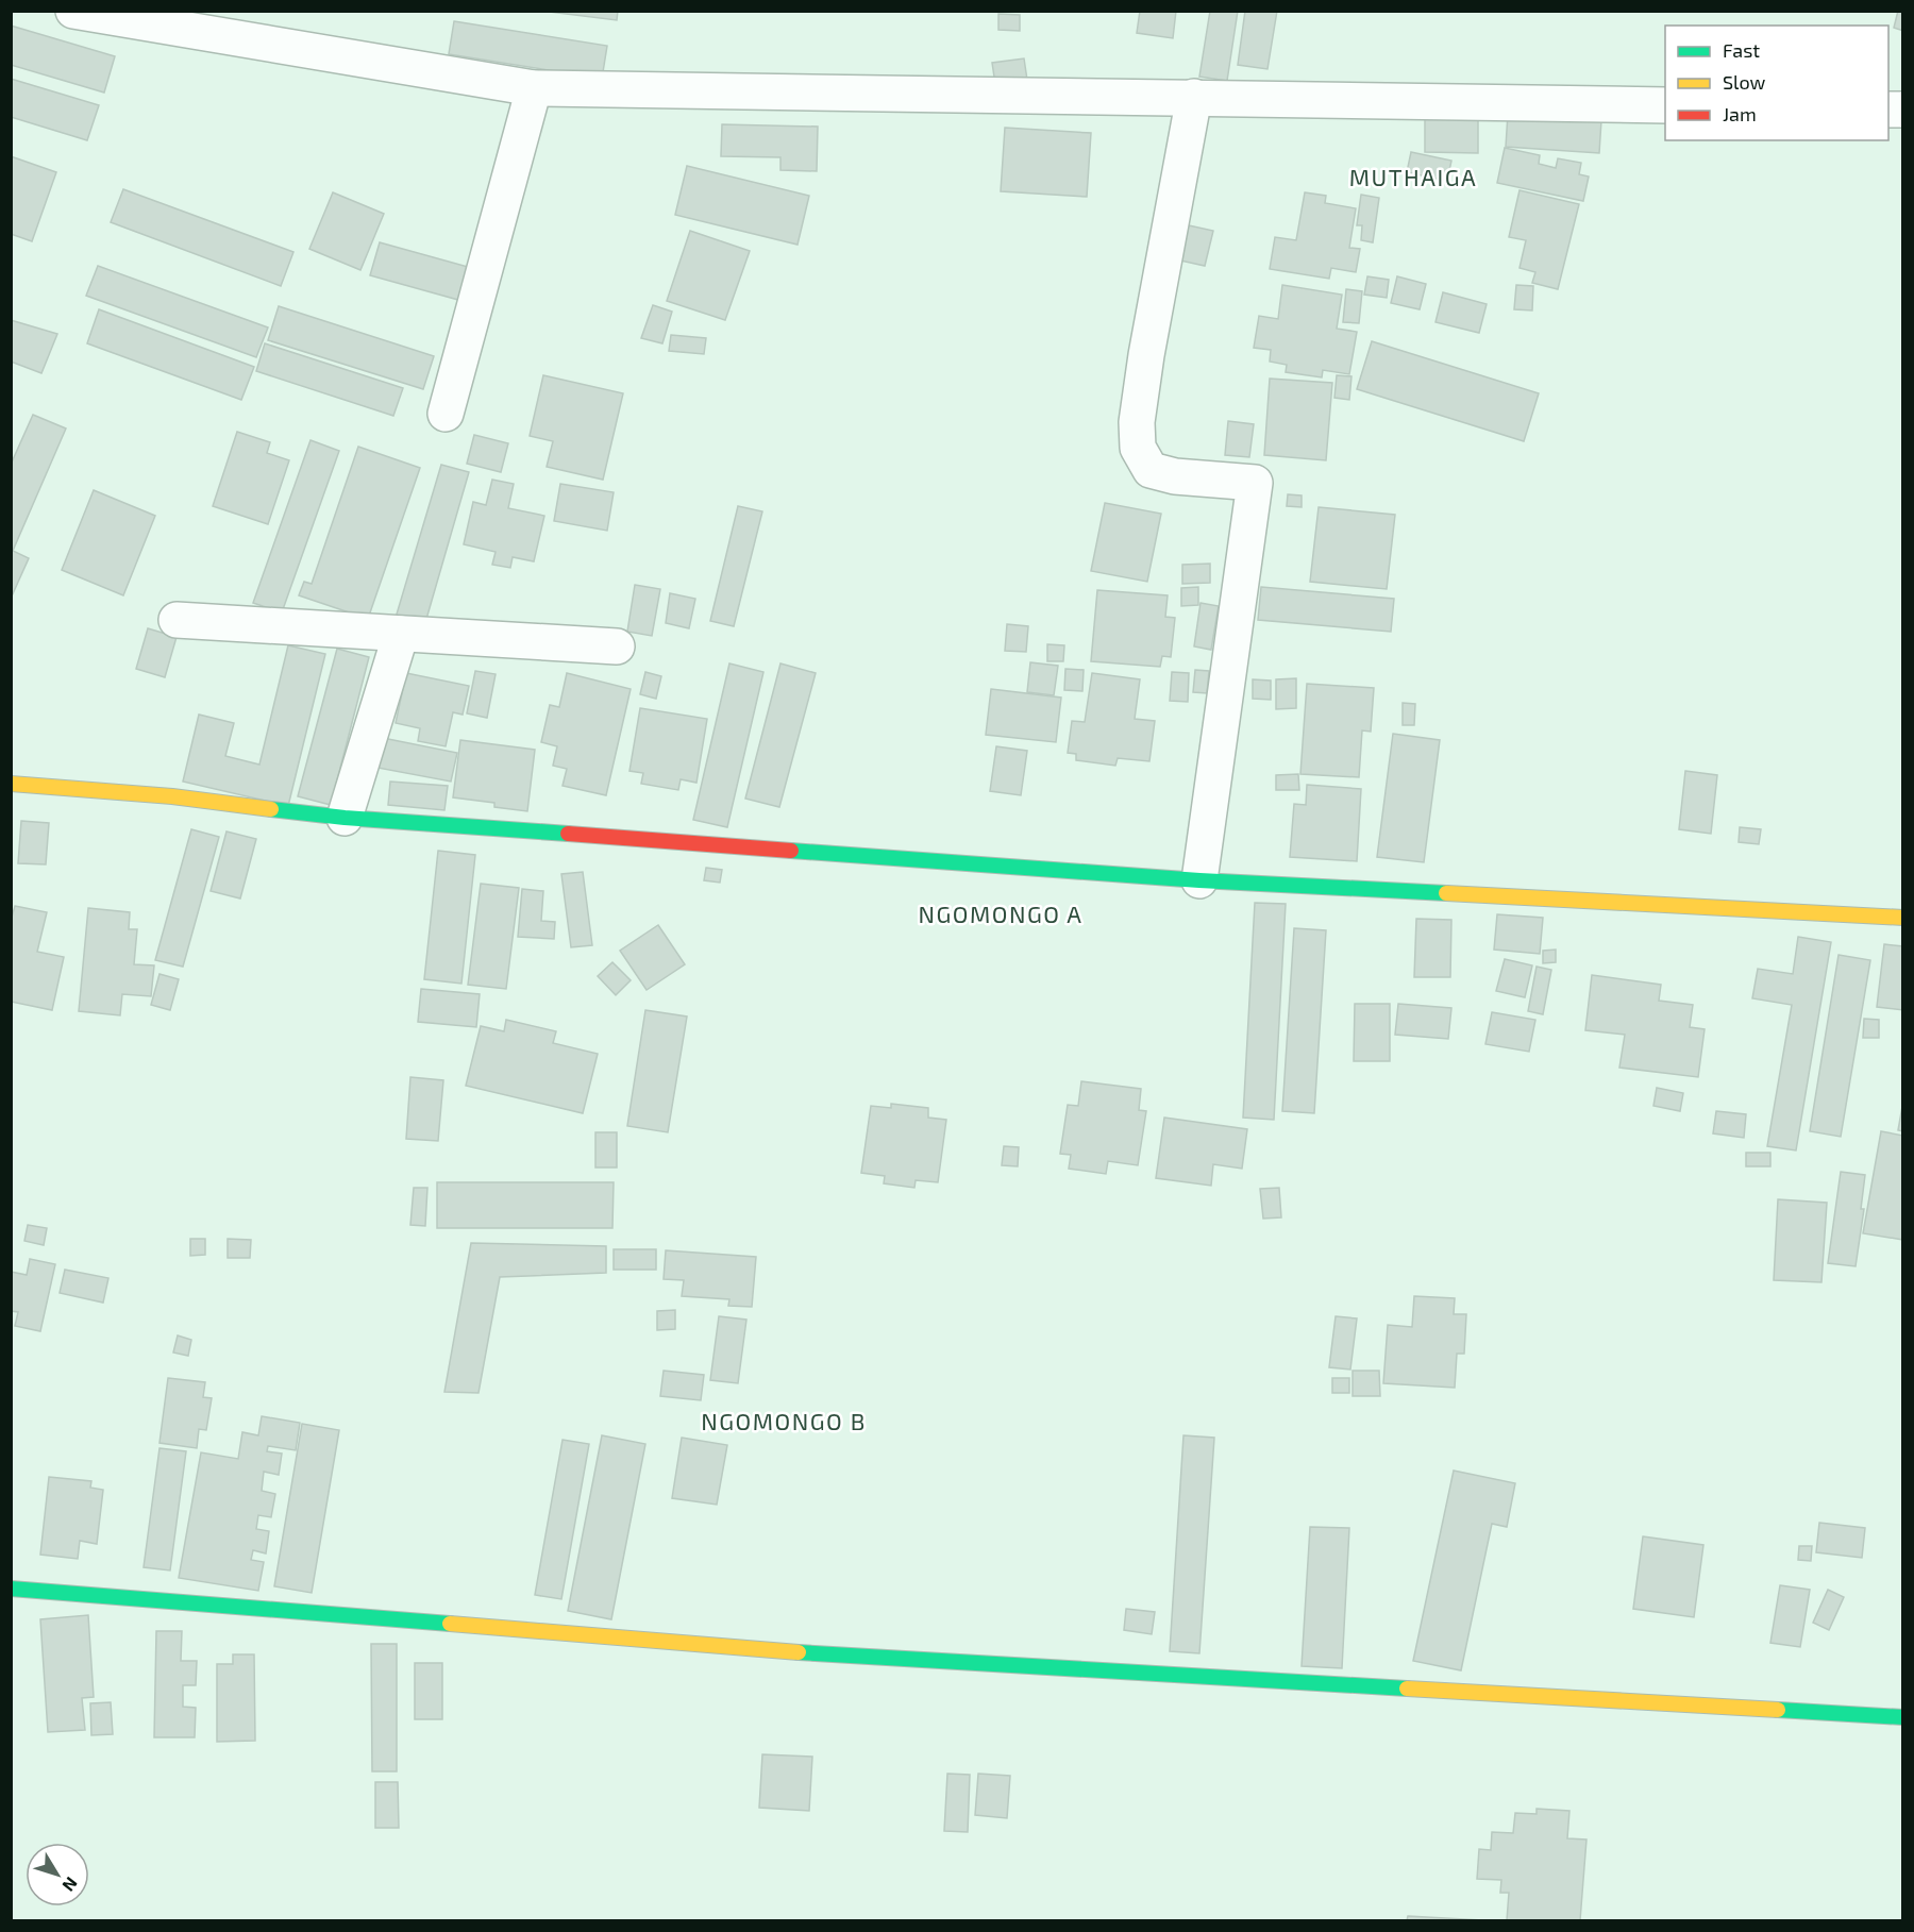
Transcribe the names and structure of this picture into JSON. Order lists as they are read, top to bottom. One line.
{"districts":["MUTHAIGA","NGOMONGO A","NGOMONGO B"],"legend":["Fast","Slow","Jam"],"north":"bottom right"}
